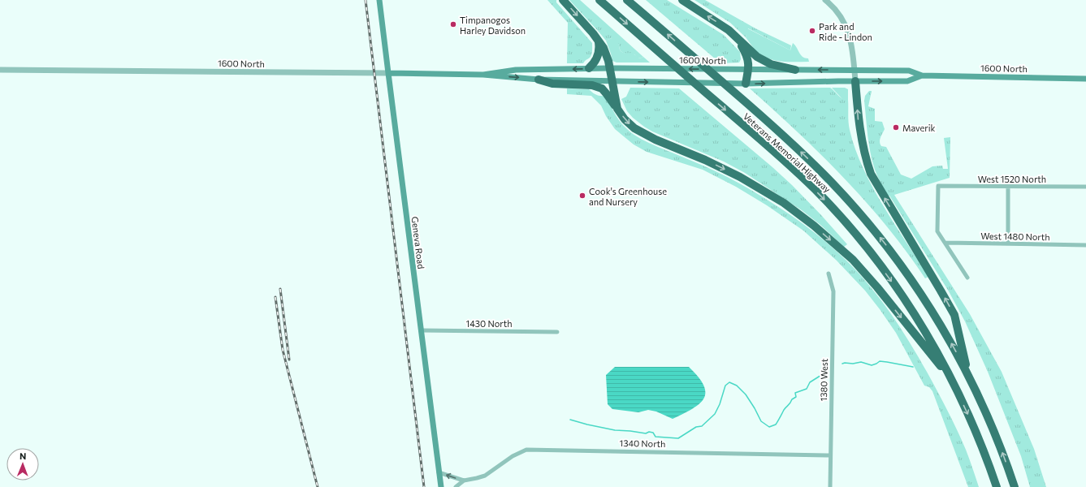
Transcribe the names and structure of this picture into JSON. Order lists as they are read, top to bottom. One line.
{"streets":{"highway":["Veterans Memorial Highway"],"main road":["1600 North","Geneva Road"],"street":["West 1520 North","West 1480 North","1430 North","1380 West","1340 North"]},"crossings":[["1600 North","Geneva Road"],["West 1520 North","West 1480 North"],["Geneva Road","1430 North"],["1380 West","1340 North"]],"places":["Timpanogos Harley Davidson","Park and Ride - Lindon","Maverik","Cook's Greenhouse and Nursery"],"north":"top"}
